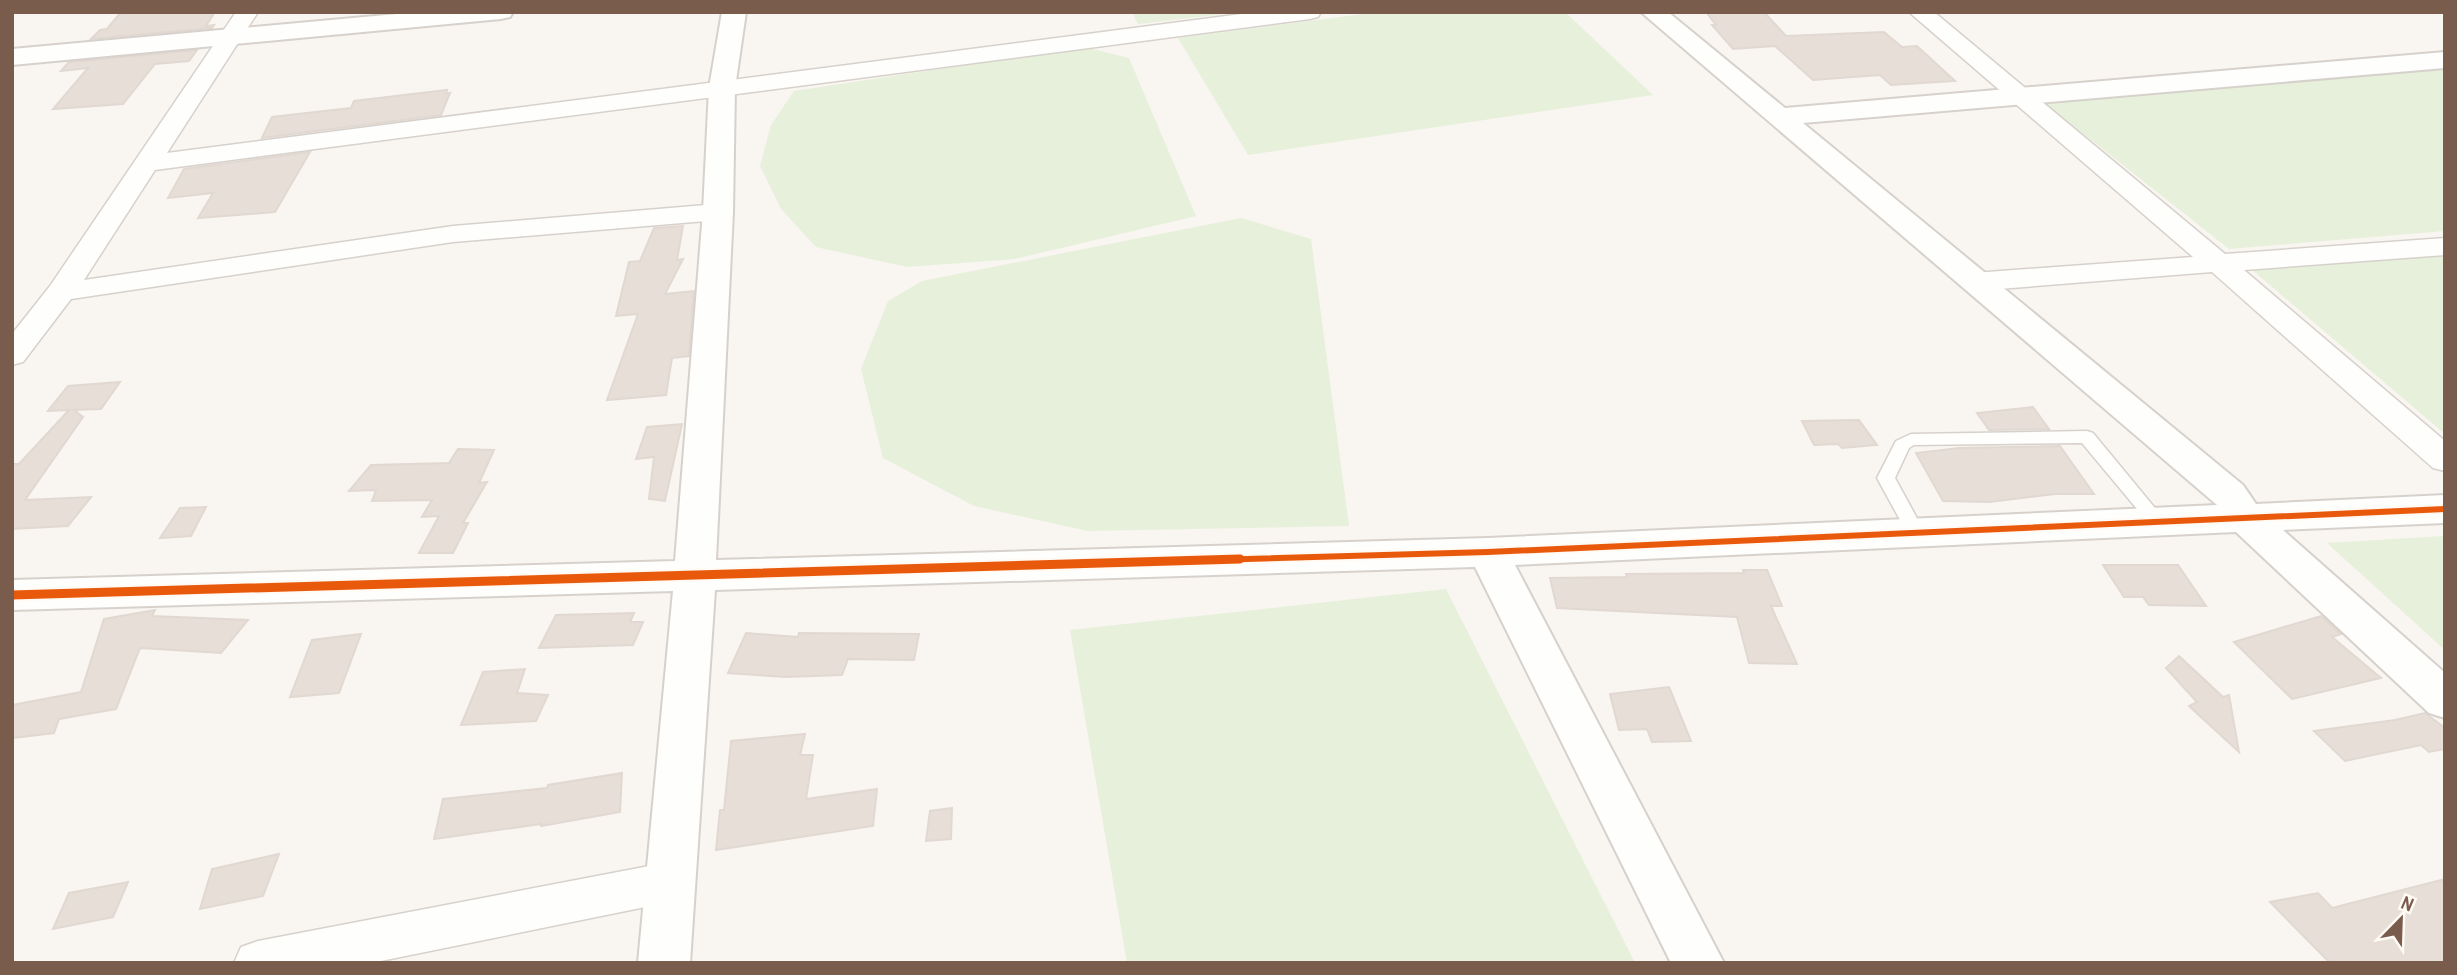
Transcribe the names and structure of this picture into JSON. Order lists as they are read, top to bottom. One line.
{"north":"top right"}
